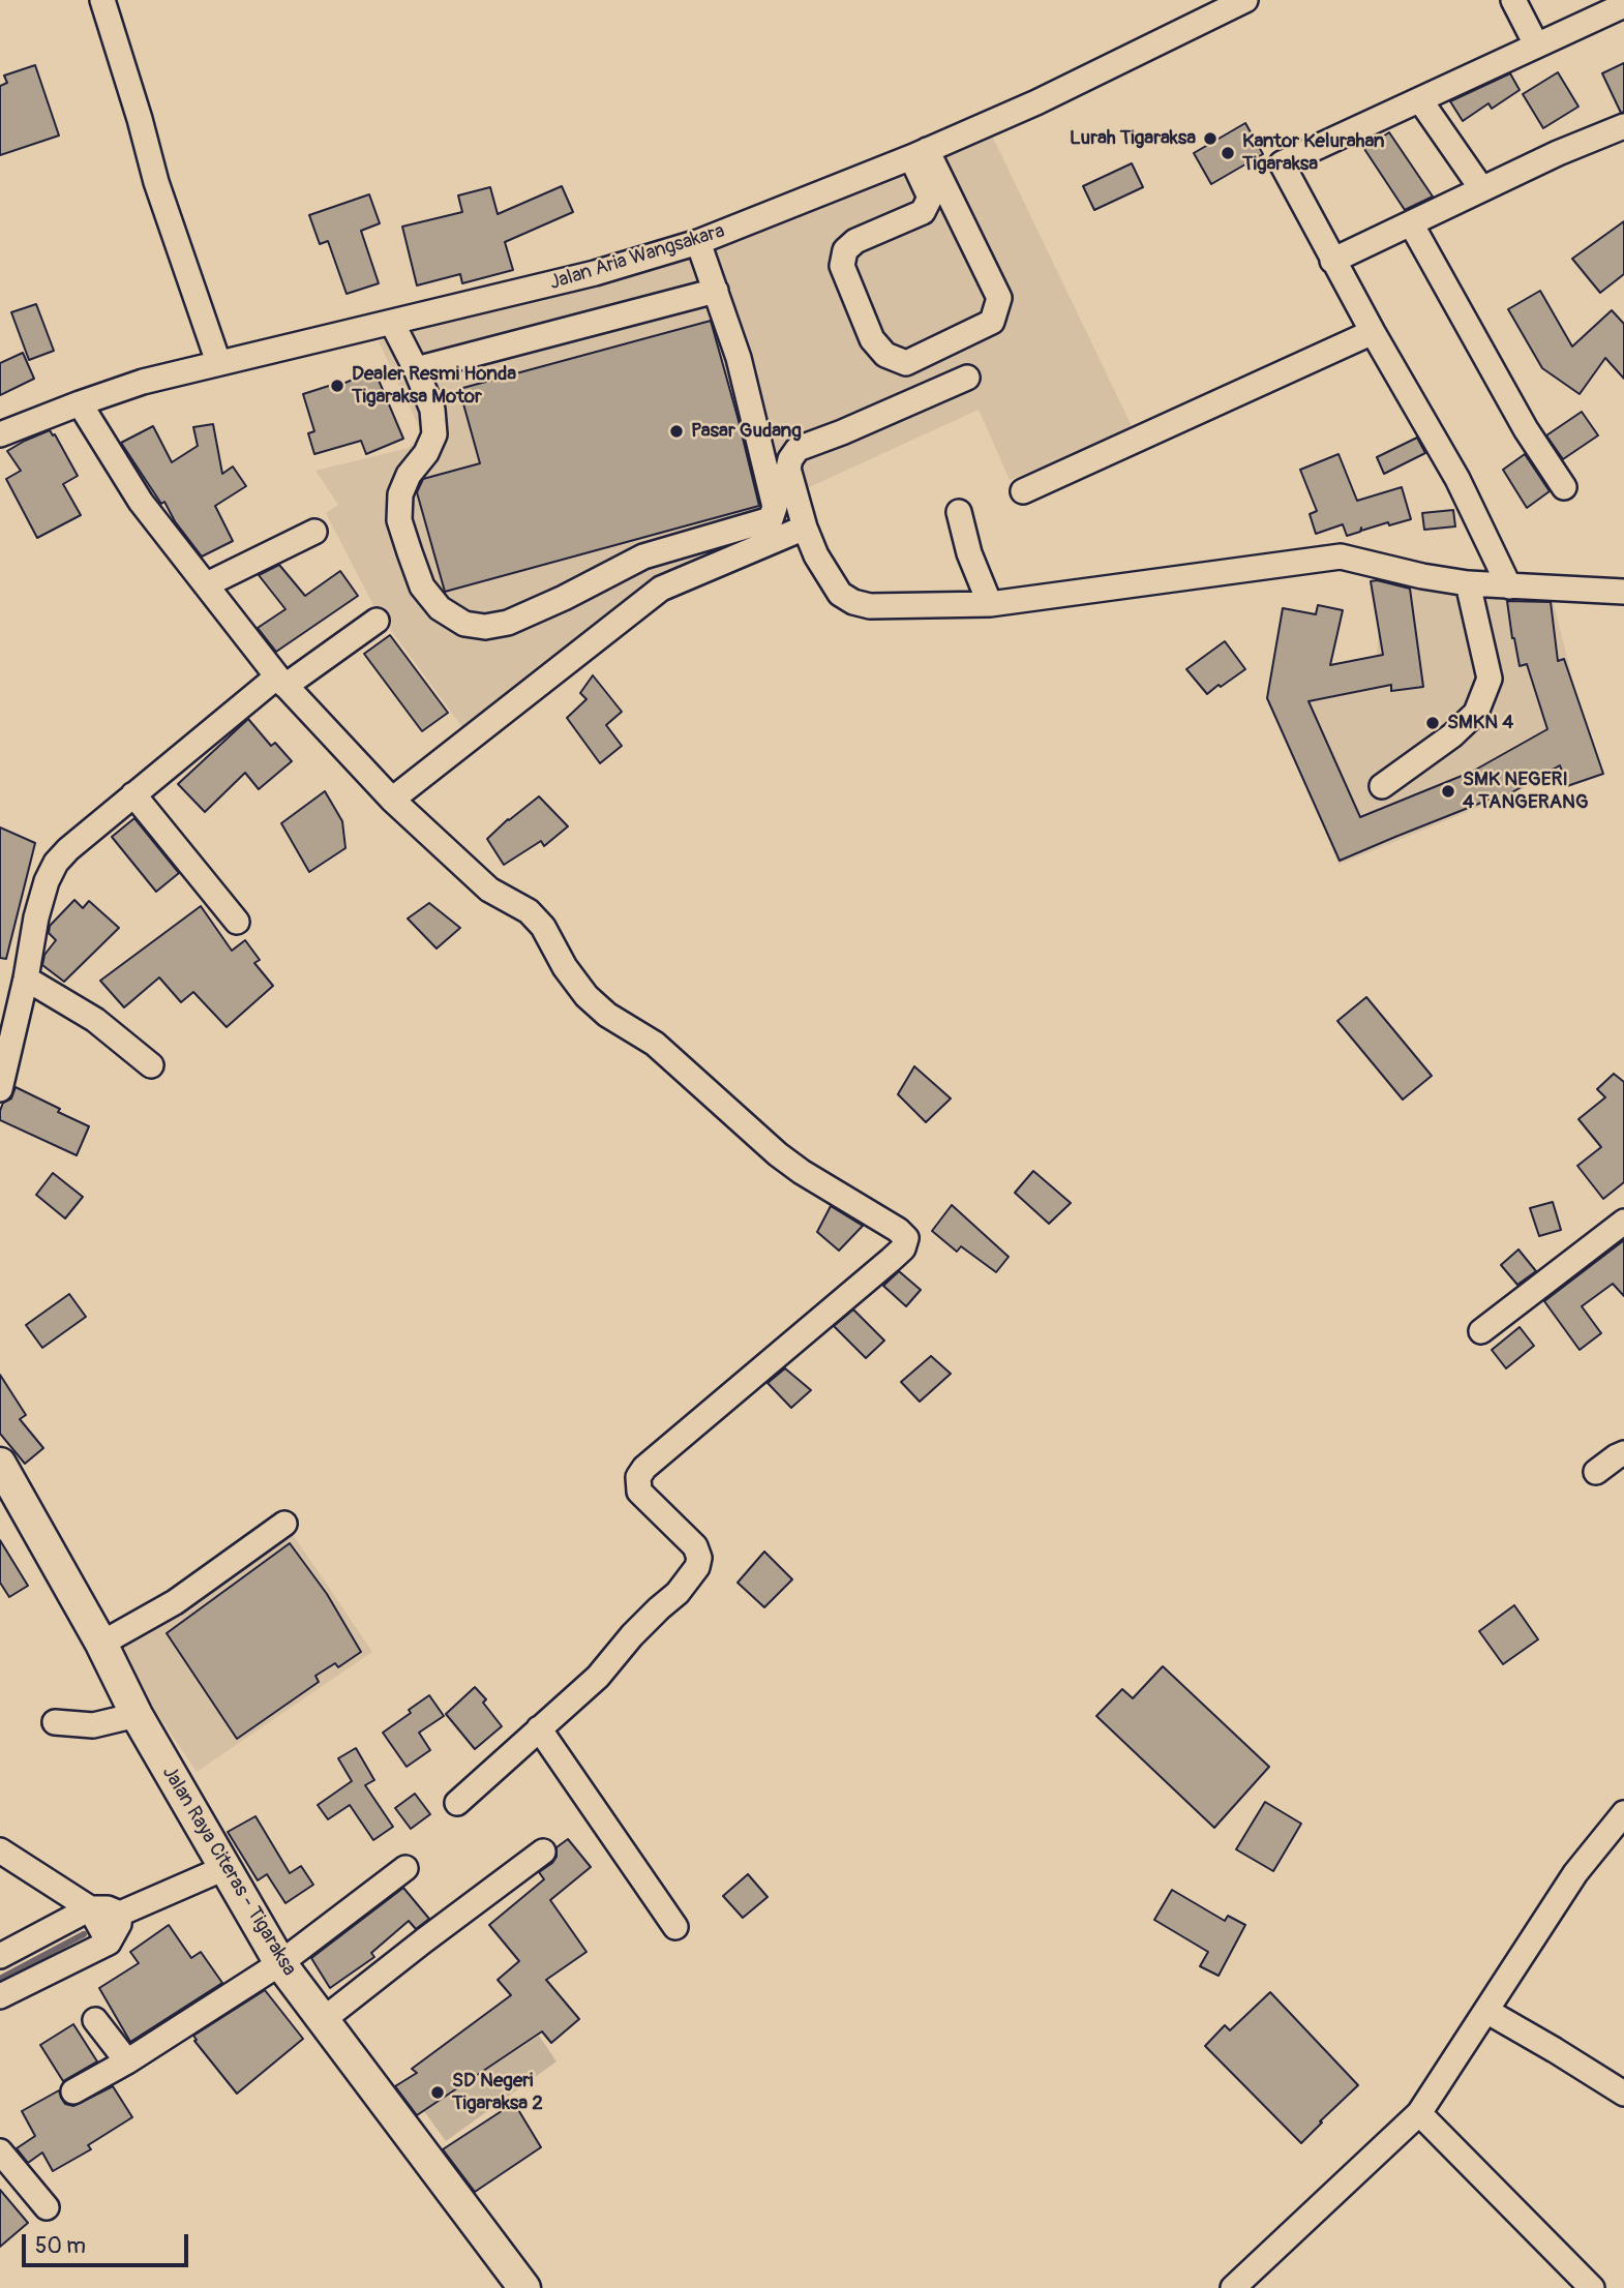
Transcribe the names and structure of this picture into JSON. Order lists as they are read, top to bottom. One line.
{"streets":{"main road":["Jalan Raya Citeras - Tigaraksa"],"street":["Jalan Aria Wangsakara"]},"places":["Lurah Tigaraksa","Kantor Kelurahan Tigaraksa","Dealer Resmi Honda Tigaraksa Motor","Pasar Gudang","SMKN 4","SMK NEGERI 4 TANGERANG","SD Negeri Tigaraksa 2"],"scale_bar":"50 m"}
